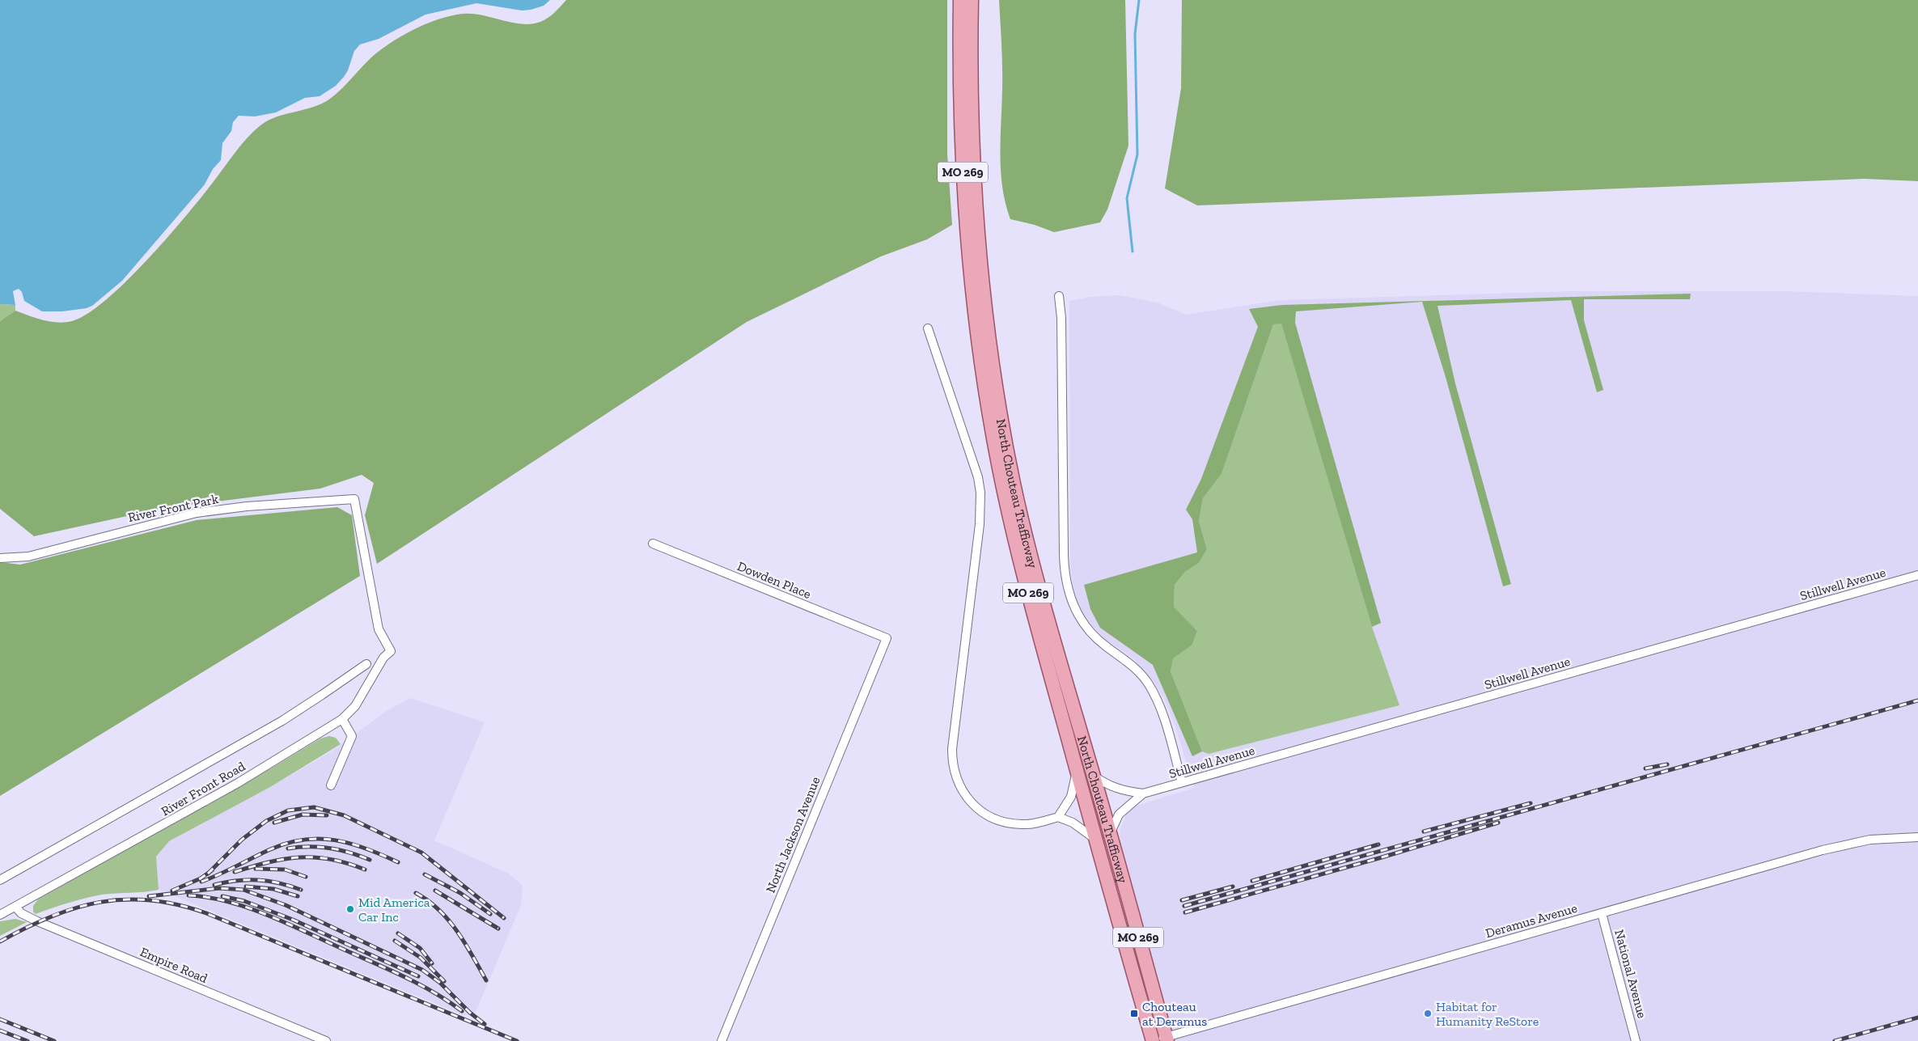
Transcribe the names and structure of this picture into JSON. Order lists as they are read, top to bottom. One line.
{"streets":{"main road":["MO 269","North Chouteau Trafficway"],"street":["River Front Park","Dowden Place","Stillwell Avenue","River Front Road","North Jackson Avenue","Deramus Avenue","Empire Road","National Avenue"]},"crossings":[["North Chouteau Trafficway","Stillwell Avenue"],["North Chouteau Trafficway","Deramus Avenue"],["River Front Park","River Front Road"],["Dowden Place","North Jackson Avenue"],["River Front Road","Empire Road"],["Deramus Avenue","National Avenue"]],"places":{"other":["Mid America Car Inc","Habitat for Humanity ReStore"],"transit":["Chouteau at Deramus"]}}
